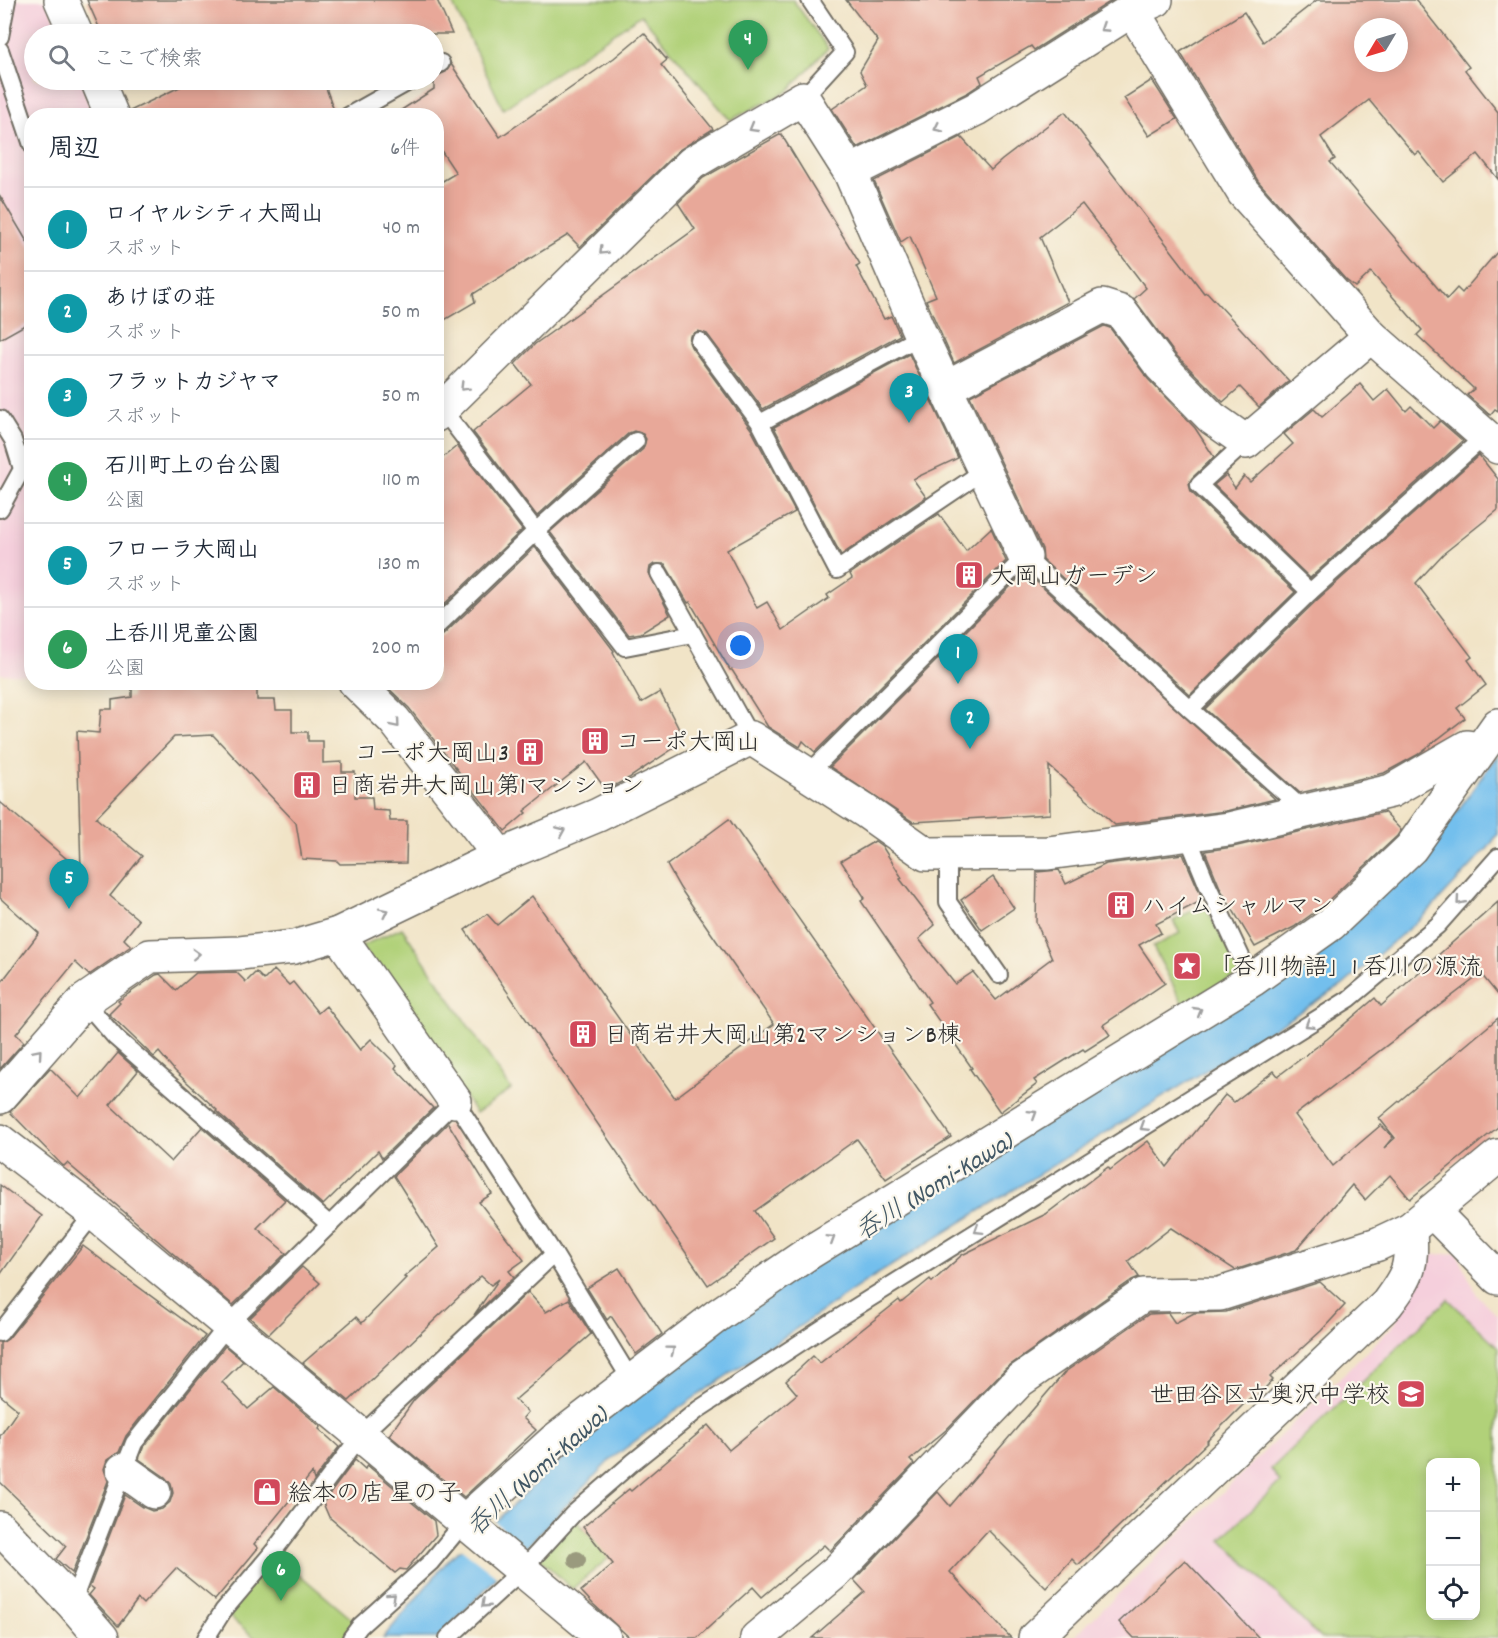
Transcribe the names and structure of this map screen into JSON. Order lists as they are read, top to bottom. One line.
{"water":["呑川 (Nomi-Kawa)"],"places":{"building":["大岡山ガーデン","コーポ大岡山","コーポ大岡山3","日商岩井大岡山第1マンション","ハイムシャルマン","日商岩井大岡山第2マンションB棟"],"place":["「呑川物語」1 呑川の源流"],"school or university":["世田谷区立奥沢中学校"],"shop":["絵本の店 星の子"]},"north":"bottom left","page":{"pins":["4","3","1","2","5","6"],"search":"ここで検索","heading":["周辺","6件"],"list":[{"mark":"1","name":"ロイヤルシティ大岡山","note":"スポット","value":"40 m"},{"mark":"2","name":"あけぼの荘","note":"スポット","value":"50 m"},{"mark":"3","name":"フラットカジヤマ","note":"スポット","value":"50 m"},{"mark":"4","name":"石川町上の台公園","note":"公園","value":"110 m"},{"mark":"5","name":"フローラ大岡山","note":"スポット","value":"130 m"},{"mark":"6","name":"上呑川児童公園","note":"公園","value":"200 m"}],"map_buttons":["+","−"]}}
